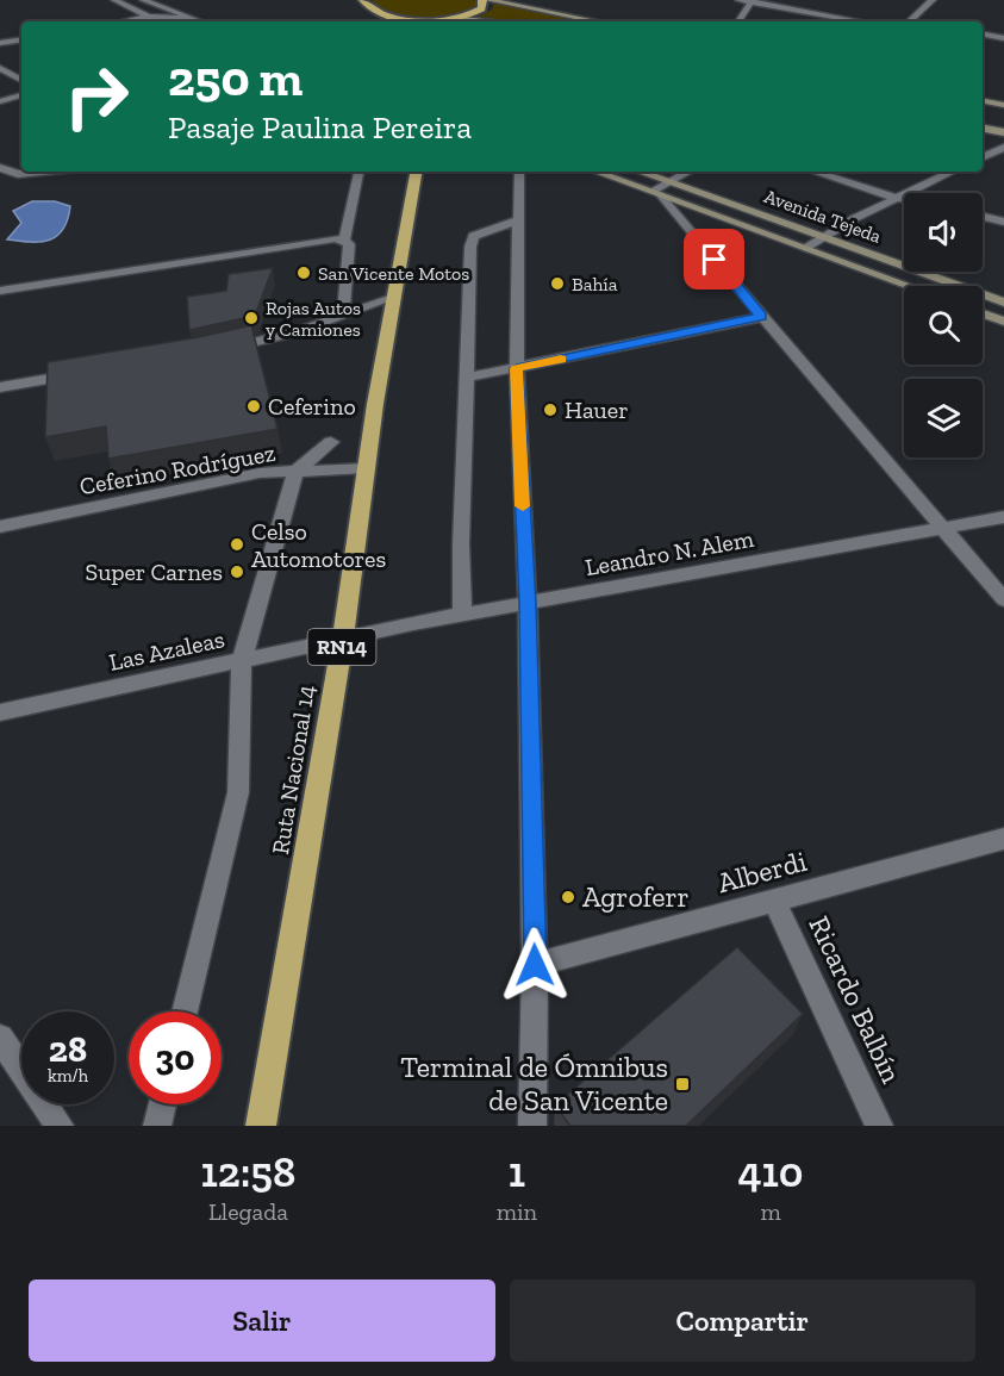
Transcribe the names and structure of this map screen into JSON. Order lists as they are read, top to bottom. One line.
{"streets":{"highway":["RN14","Ruta Nacional 14"],"main road":["Avenida Tejeda"],"street":["Ceferino Rodríguez","Leandro N. Alem","Las Azaleas","Alberdi","Ricardo Balbín"]},"crossings":[["Ceferino Rodríguez","Ruta Nacional 14"],["Leandro N. Alem","Las Azaleas"],["Leandro N. Alem","Ruta Nacional 14"],["Las Azaleas","Ruta Nacional 14"],["Alberdi","Ricardo Balbín"]],"places":{"other":["San Vicente Motos","Bahía","Rojas Autos y Camiones","Ceferino","Hauer","Celso Automotores","Super Carnes","Agroferr"],"transit":["Terminal de Ómnibus de San Vicente"]},"page":{"turn":["250 m","Pasaje Paulina Pereira"],"speed":"28 km/h","limit":"30","eta":["12:58","Llegada","1","min","410","m"],"buttons":["Salir","Compartir"]}}
